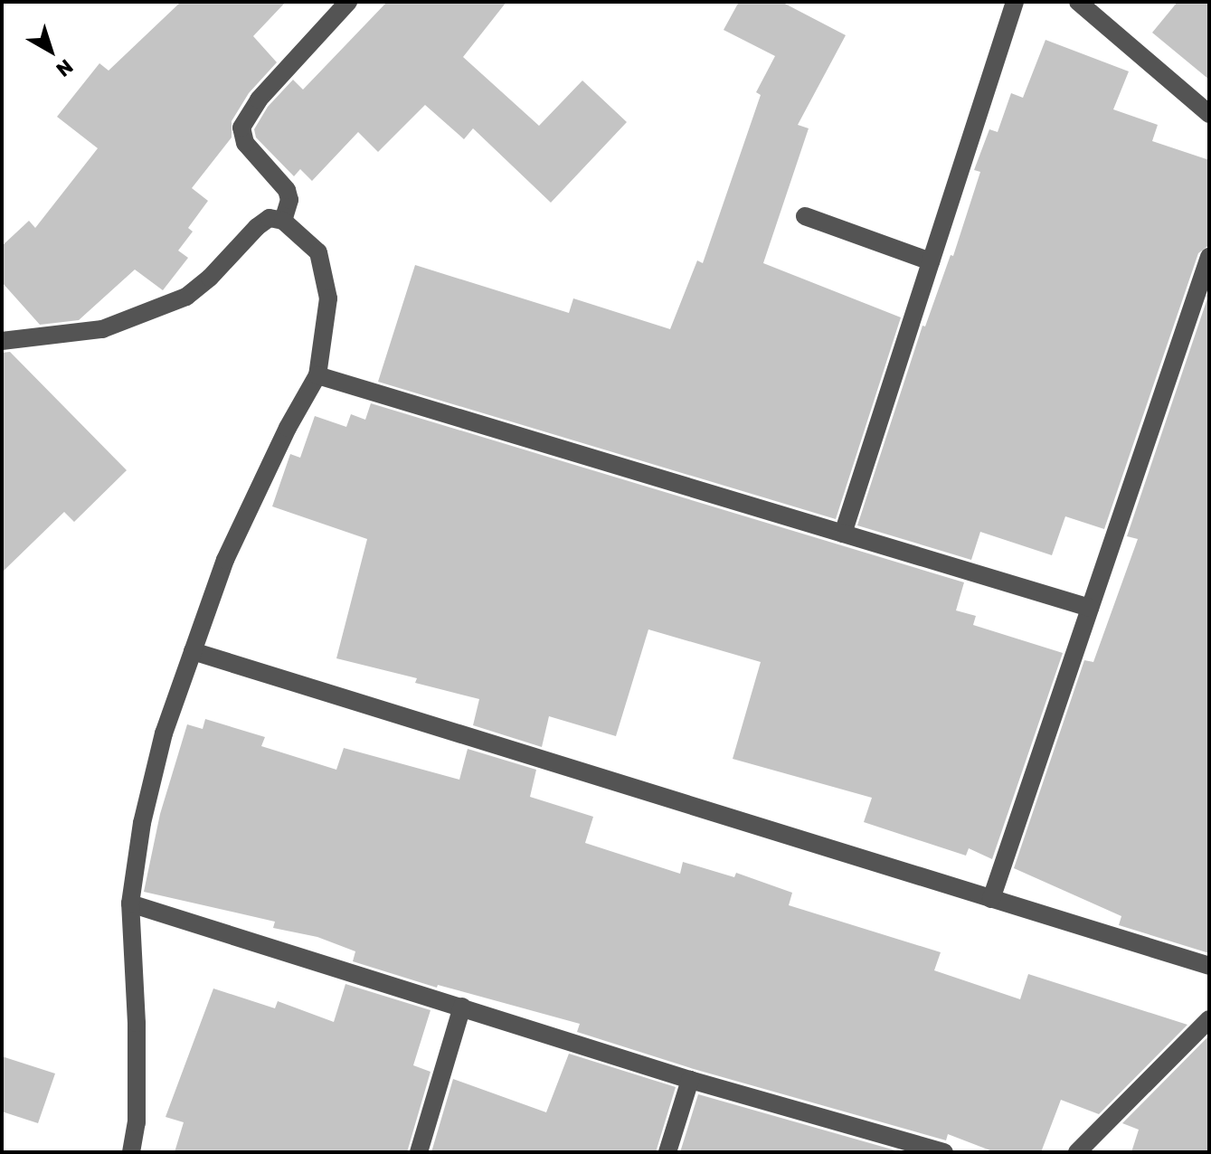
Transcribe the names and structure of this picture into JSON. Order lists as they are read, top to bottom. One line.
{"north":"bottom right"}
